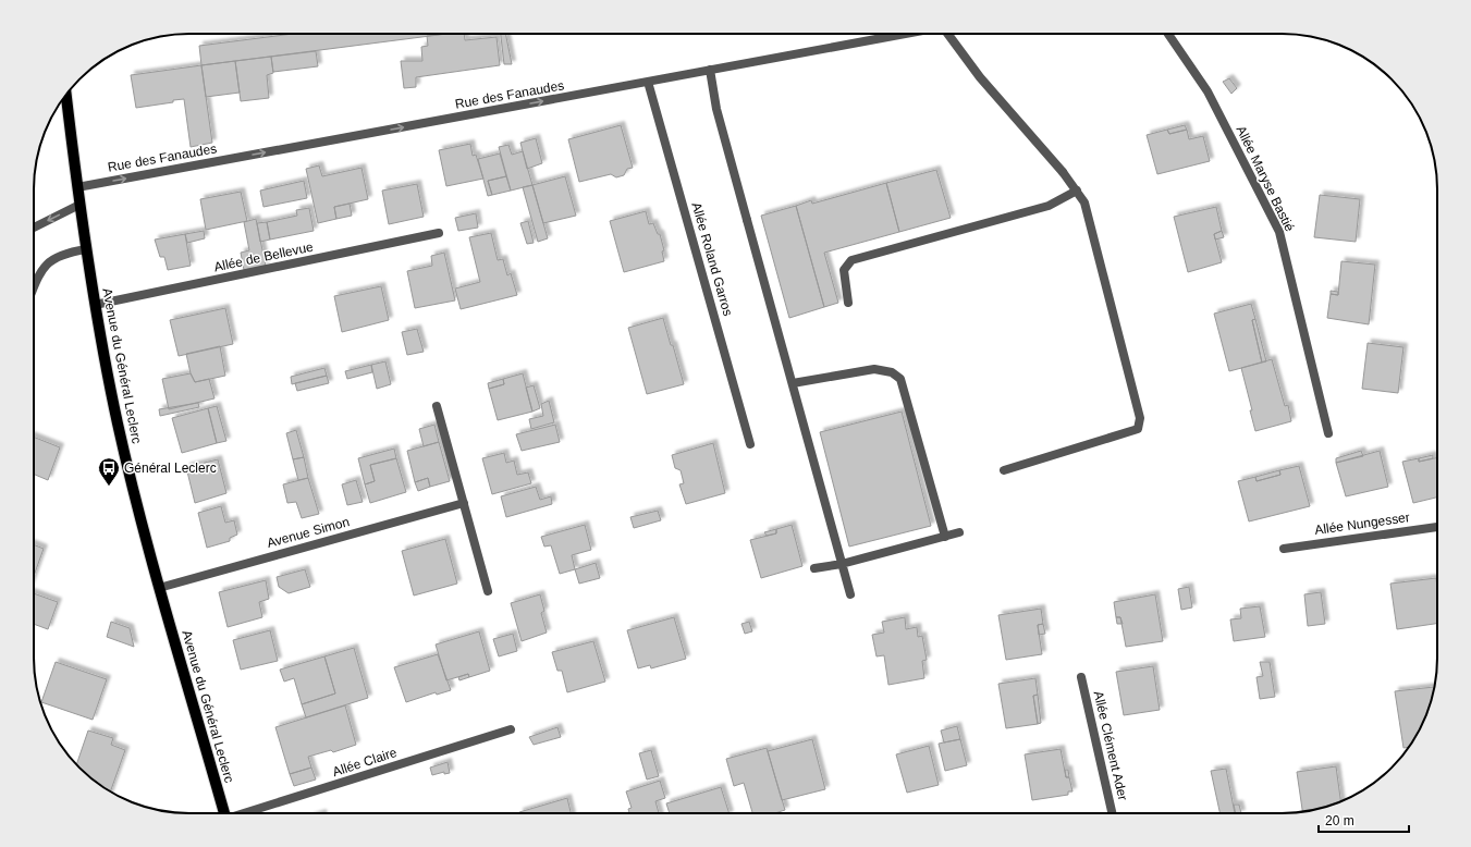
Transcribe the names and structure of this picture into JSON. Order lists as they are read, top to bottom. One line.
{"streets":{"main road":["Avenue du Général Leclerc"],"street":["Rue des Fanaudes","Allée Maryse Bastié","Allée de Bellevue","Allée Roland Garros","Allée Nungesser","Avenue Simon","Allée Clément Ader","Allée Claire"]},"crossings":[["Rue des Fanaudes","Allée Roland Garros"],["Rue des Fanaudes","Avenue du Général Leclerc"],["Allée de Bellevue","Avenue du Général Leclerc"],["Avenue du Général Leclerc","Avenue Simon"]],"one_way":["Rue des Fanaudes"],"places":{"bus stop":["Général Leclerc"]},"scale_bar":"20 m"}
